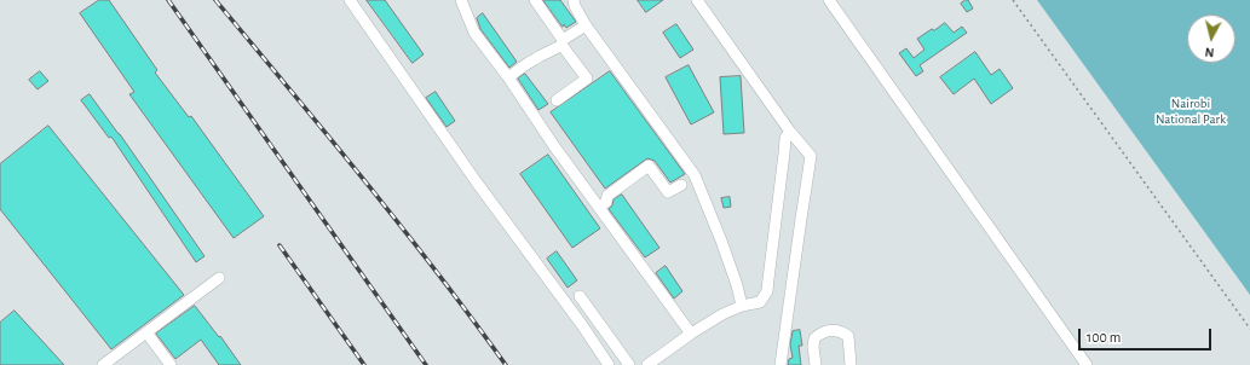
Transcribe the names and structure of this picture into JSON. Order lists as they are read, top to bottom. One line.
{"parks":["Nairobi National Park"],"scale_bar":"100 m","north":"bottom"}
